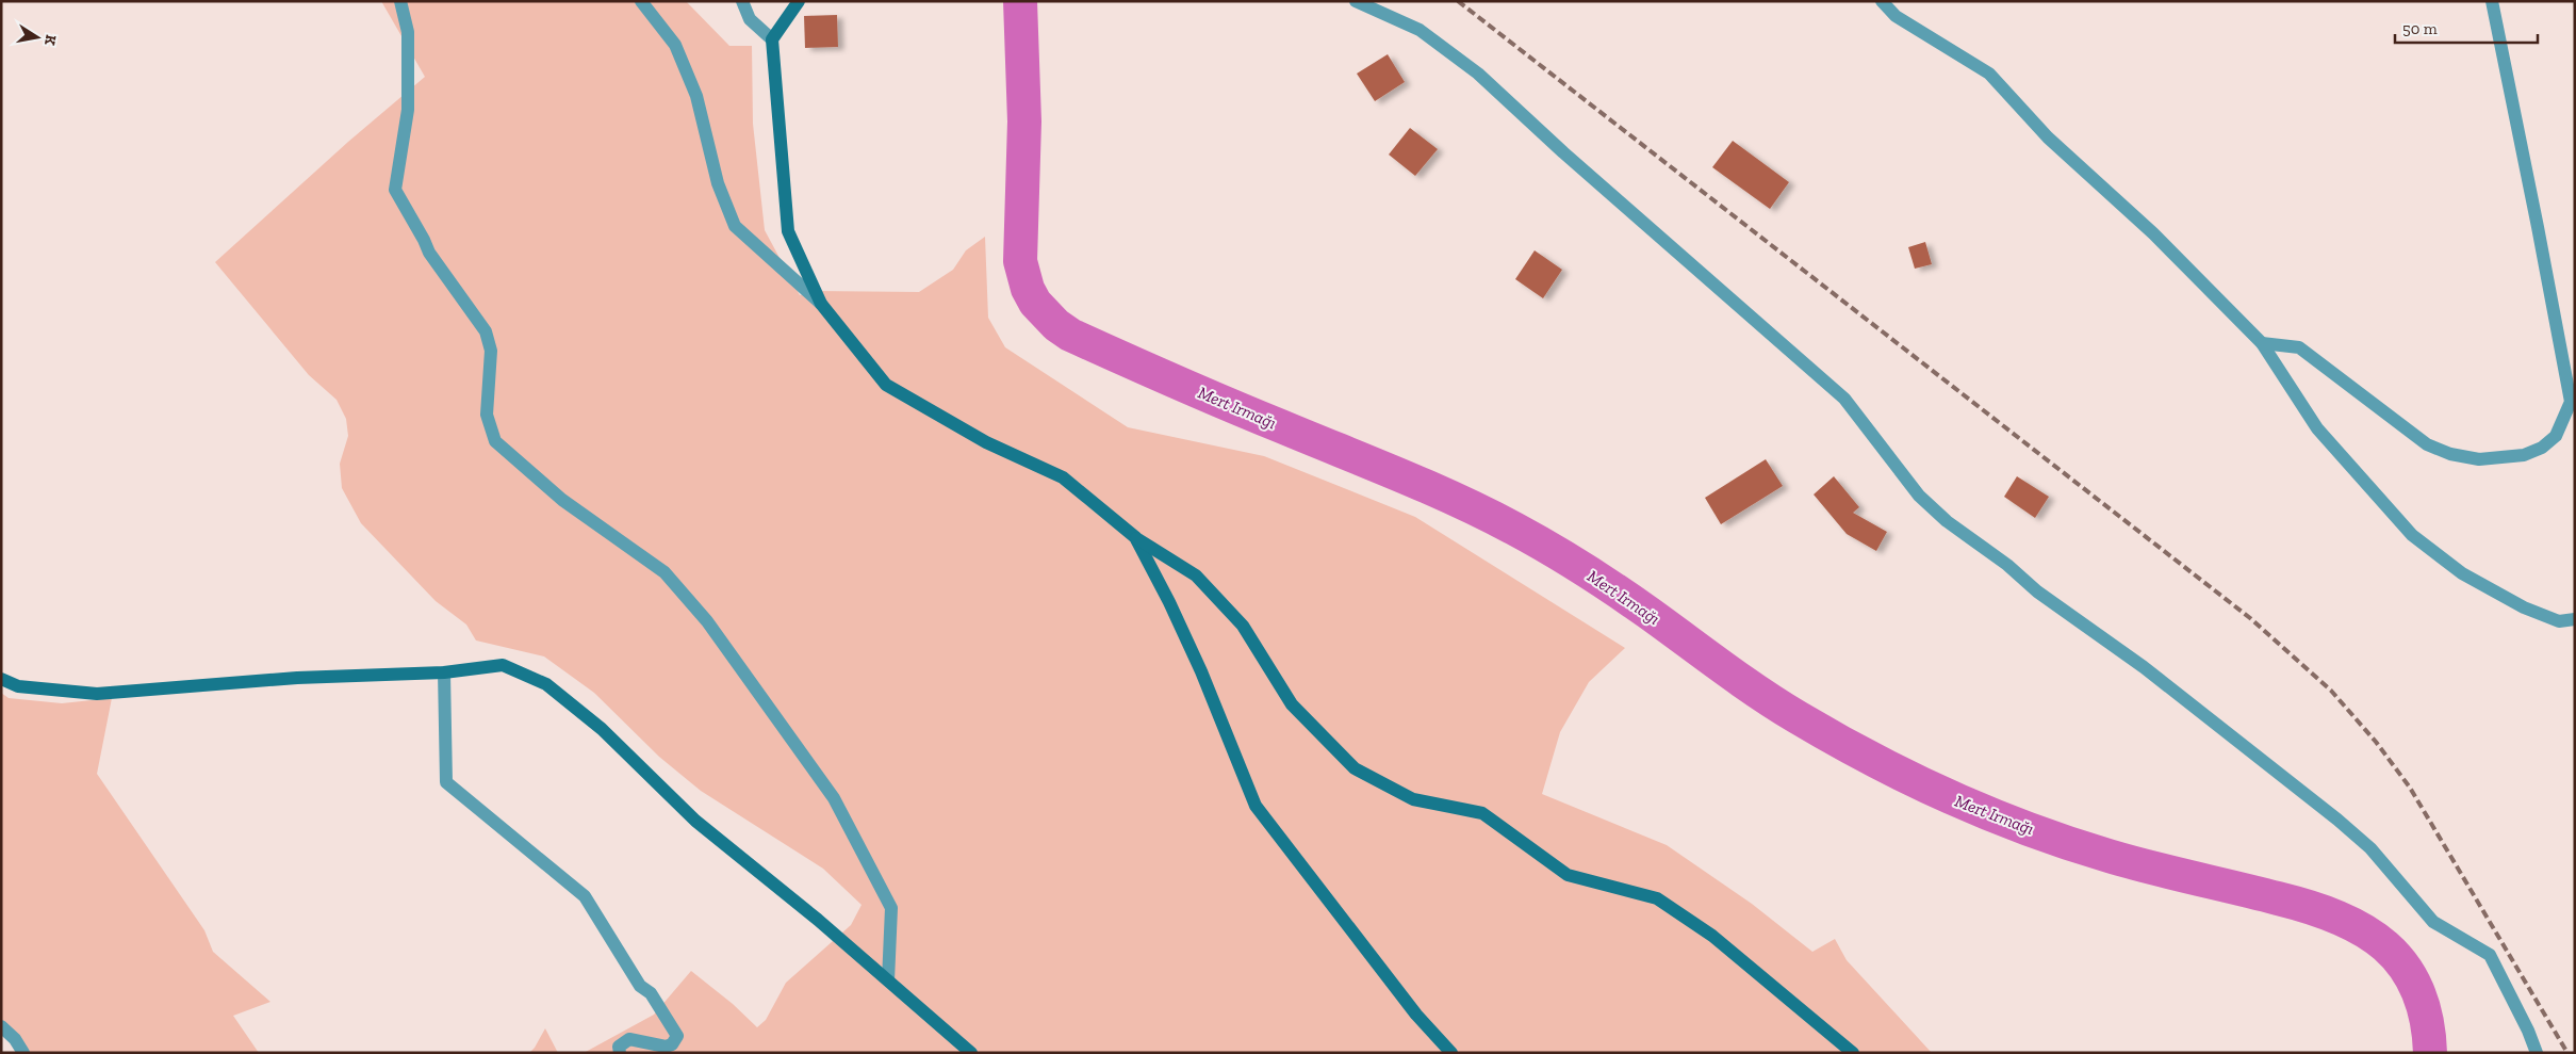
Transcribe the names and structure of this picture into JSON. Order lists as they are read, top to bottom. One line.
{"water":["Mert Irmağı"],"scale_bar":"50 m","north":"right"}
